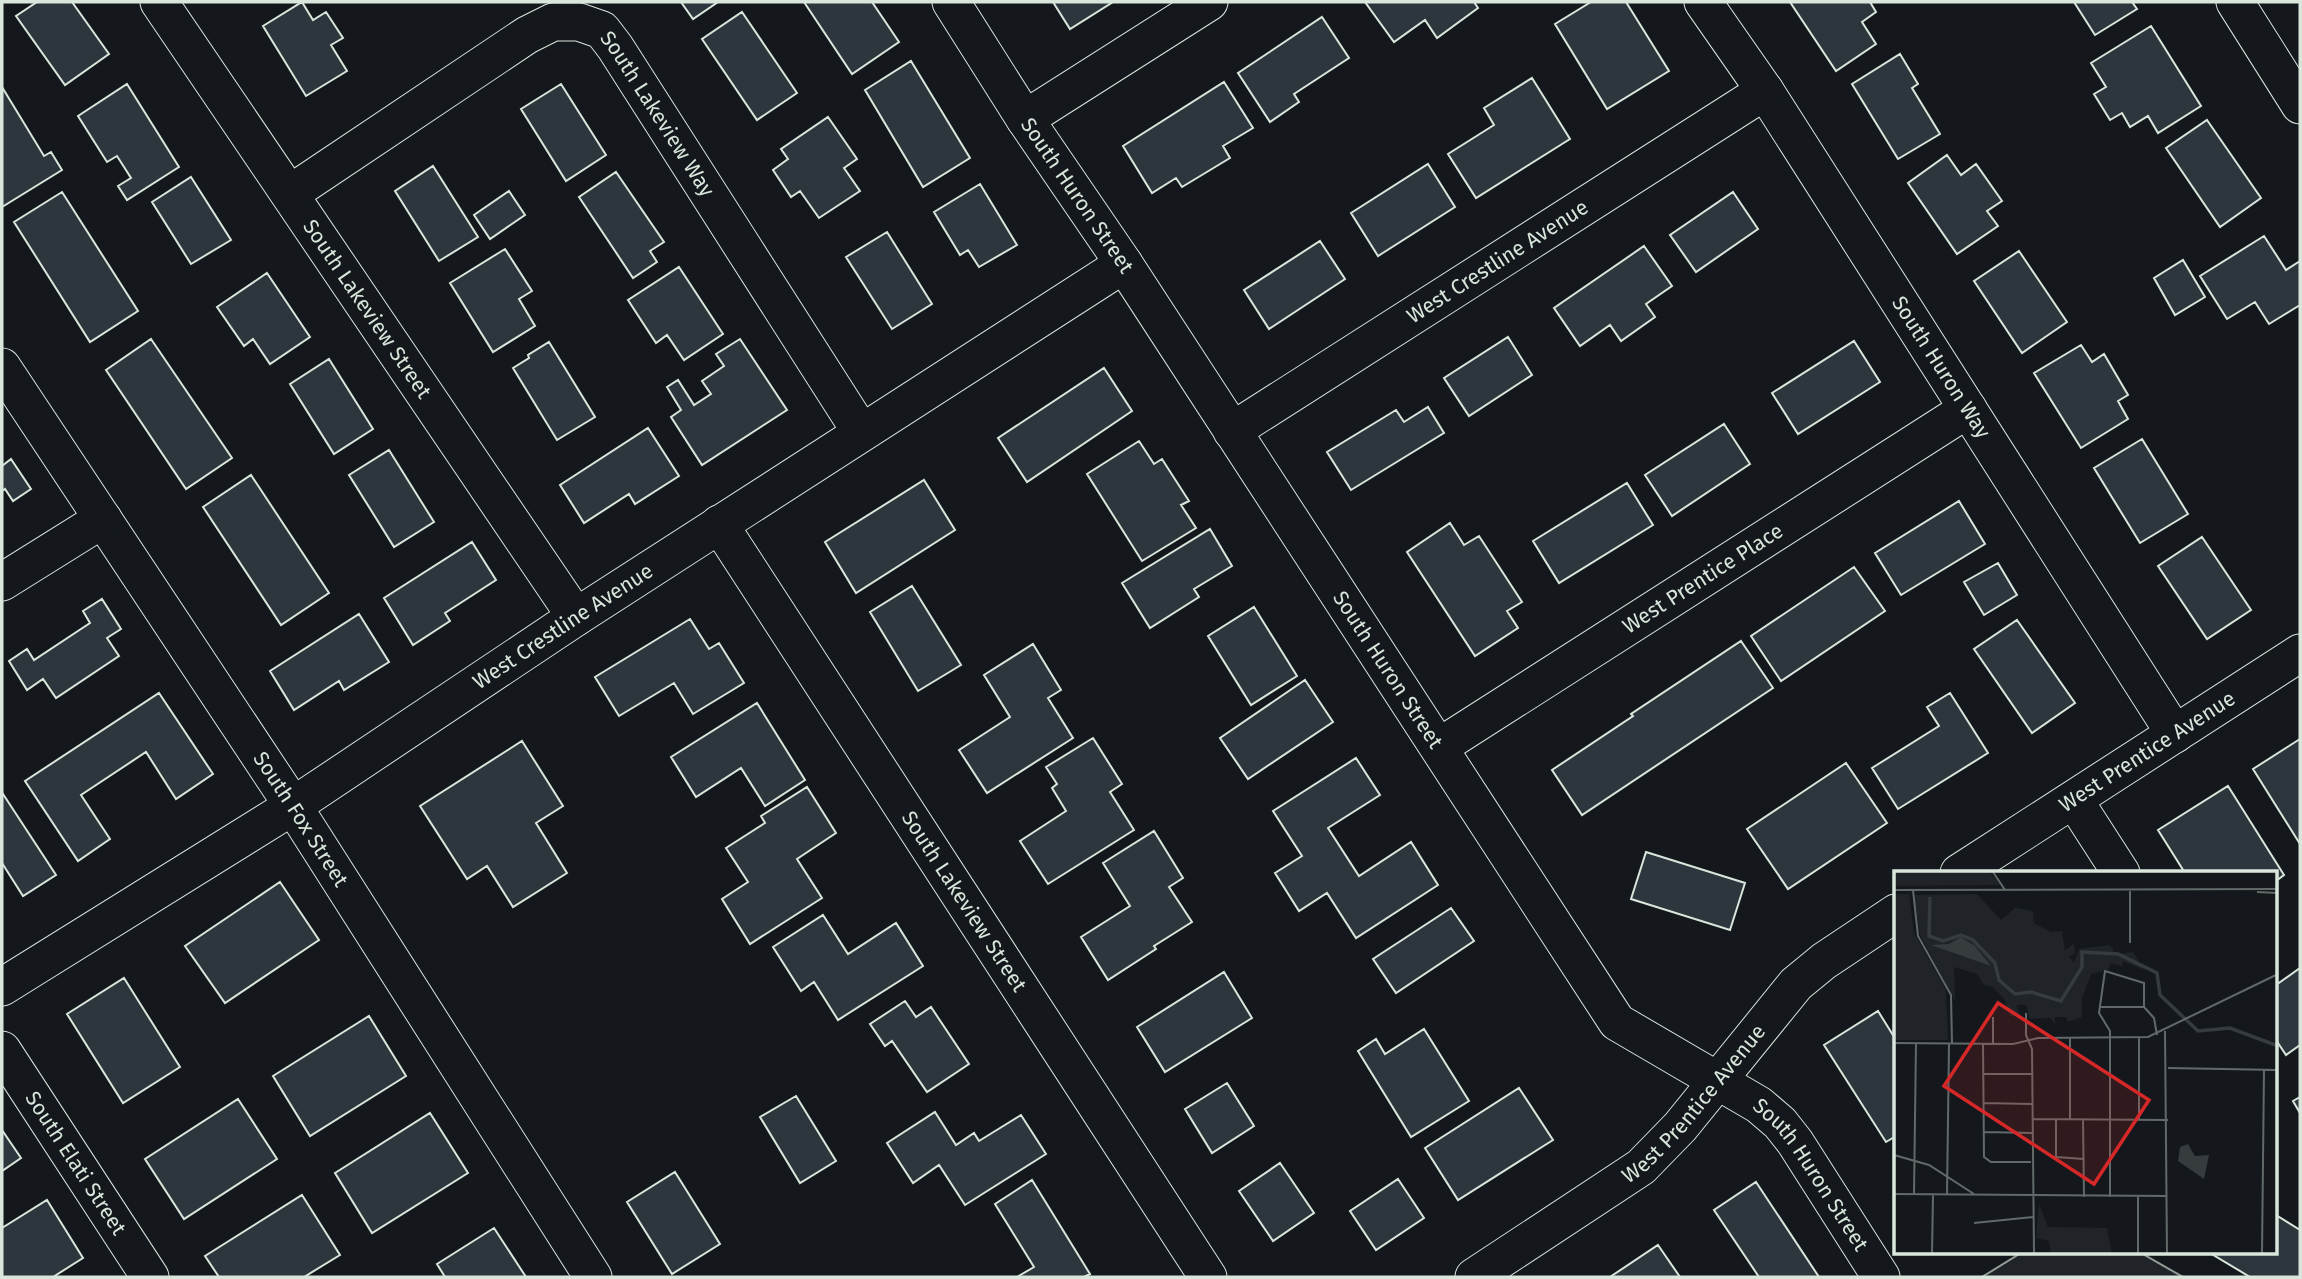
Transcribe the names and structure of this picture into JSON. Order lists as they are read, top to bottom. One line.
{"streets":{"street":["South Lakeview Way","South Huron Street","West Crestline Avenue","South Lakeview Street","South Huron Way","West Prentice Place","West Prentice Avenue","South Fox Street","South Elati Street"]},"crossings":[["South Lakeview Way","West Crestline Avenue"],["South Lakeview Way","South Lakeview Street"],["South Huron Street","West Crestline Avenue"],["South Huron Street","West Prentice Place"],["South Huron Street","West Prentice Avenue"],["West Crestline Avenue","South Lakeview Street"],["West Crestline Avenue","South Huron Way"],["West Crestline Avenue","South Fox Street"],["South Huron Way","West Prentice Place"],["South Huron Way","West Prentice Avenue"]]}
